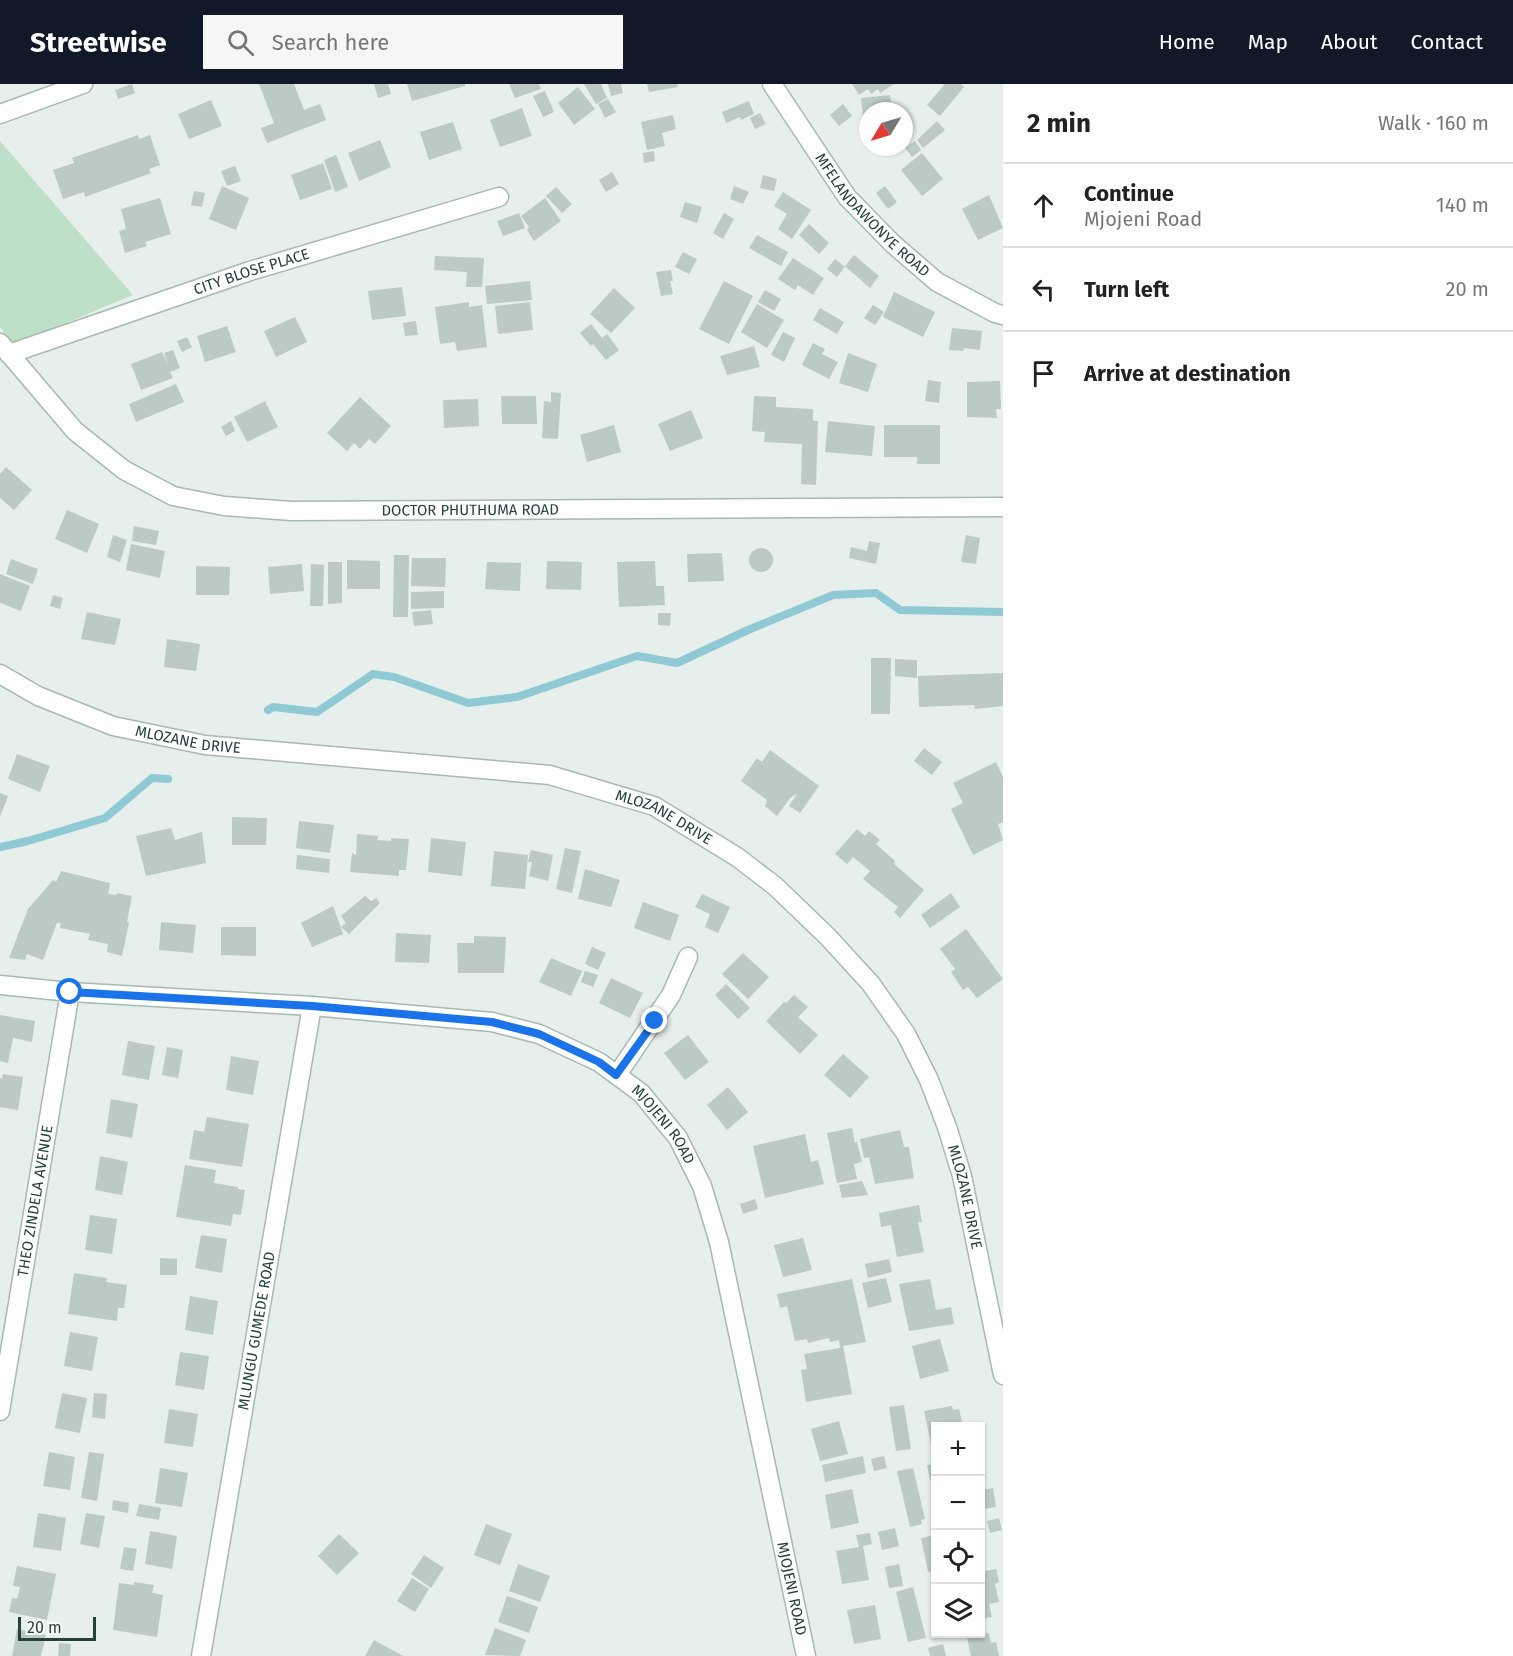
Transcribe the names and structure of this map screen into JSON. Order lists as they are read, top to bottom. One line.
{"streets":{"street":["MFELANDAWONYE ROAD","CITY BLOSE PLACE","DOCTOR PHUTHUMA ROAD","MLOZANE DRIVE","MJOJENI ROAD","THEO ZINDELA AVENUE","MLUNGU GUMEDE ROAD"]},"crossings":[["CITY BLOSE PLACE","DOCTOR PHUTHUMA ROAD"],["MJOJENI ROAD","THEO ZINDELA AVENUE"],["MJOJENI ROAD","MLUNGU GUMEDE ROAD"]],"scale_bar":"20 m","north":"bottom left","page":{"header":"Streetwise","search":"Search here","nav":["Home","Map","About","Contact"],"heading":["2 min","Walk · 160 m"],"list":[["Continue","Mjojeni Road","140 m"],["Turn left","20 m"],"Arrive at destination"],"map_buttons":["+","−"],"scale":"20 m"}}
